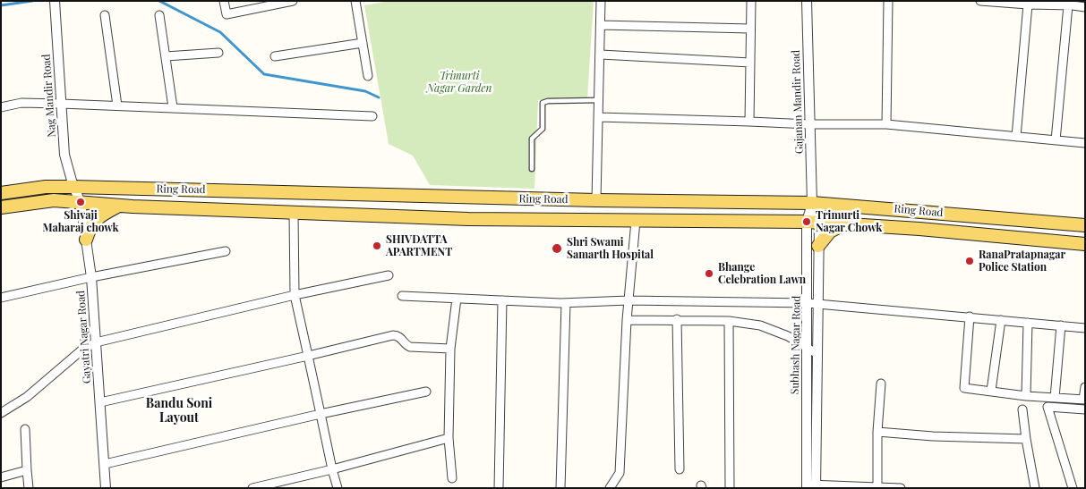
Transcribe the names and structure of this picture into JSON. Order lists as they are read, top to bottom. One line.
{"streets":{"main road":["Ring Road"],"street":["Nag Mandir Road","Gajanan Mandir Road","Gayatri Nagar Road","Subhash Nagar Road"]},"crossings":[["Nag Mandir Road","Ring Road"],["Nag Mandir Road","Gayatri Nagar Road"],["Gajanan Mandir Road","Ring Road"],["Gajanan Mandir Road","Subhash Nagar Road"],["Ring Road","Gayatri Nagar Road"]],"districts":["Bandu Soni Layout"],"parks":["Trimurti Nagar Garden"],"places":["Shivaji Maharaj chowk","Trimurti Nagar Chowk","SHIVDATTA APARTMENT","Shri Swami Samarth Hospital","RanaPratapnagar Police Station","Bhange Celebration Lawn"]}
